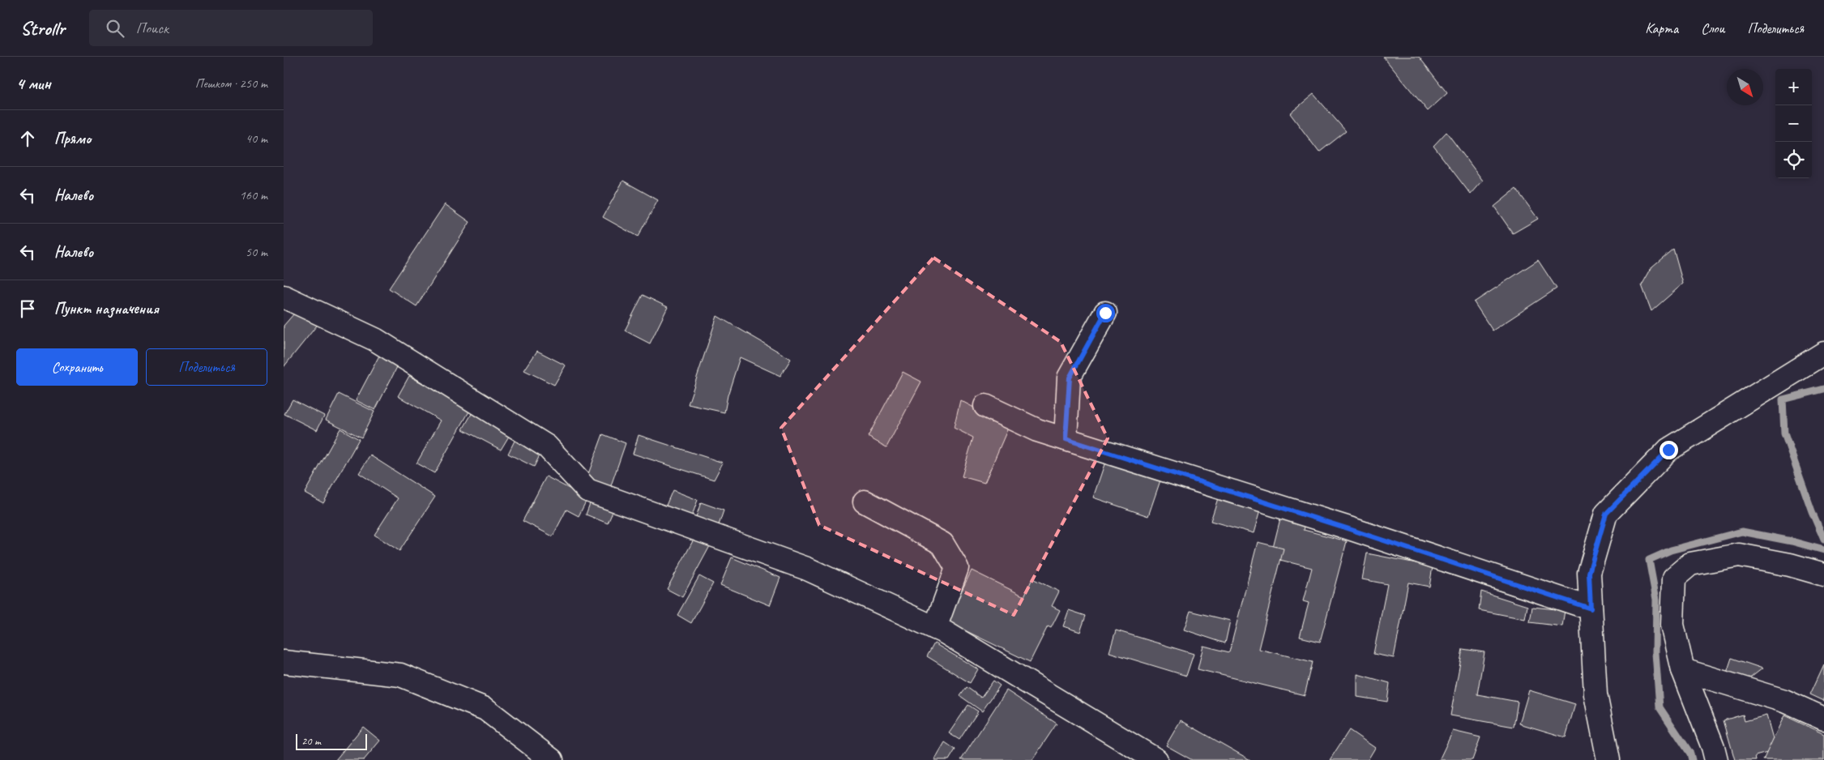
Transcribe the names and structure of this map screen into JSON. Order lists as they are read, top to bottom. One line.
{"scale_bar":"20 m","north":"bottom right","page":{"header":"Strollr","search":"Поиск","nav":["Карта","Слои","Поделиться"],"heading":["4 мин","Пешком · 250 m"],"map_buttons":["+","−"],"list":[["Прямо","40 m"],["Налево","160 m"],["Налево","50 m"],"Пункт назначения"],"buttons":["Сохранить","Поделиться"],"scale":"20 m"}}
